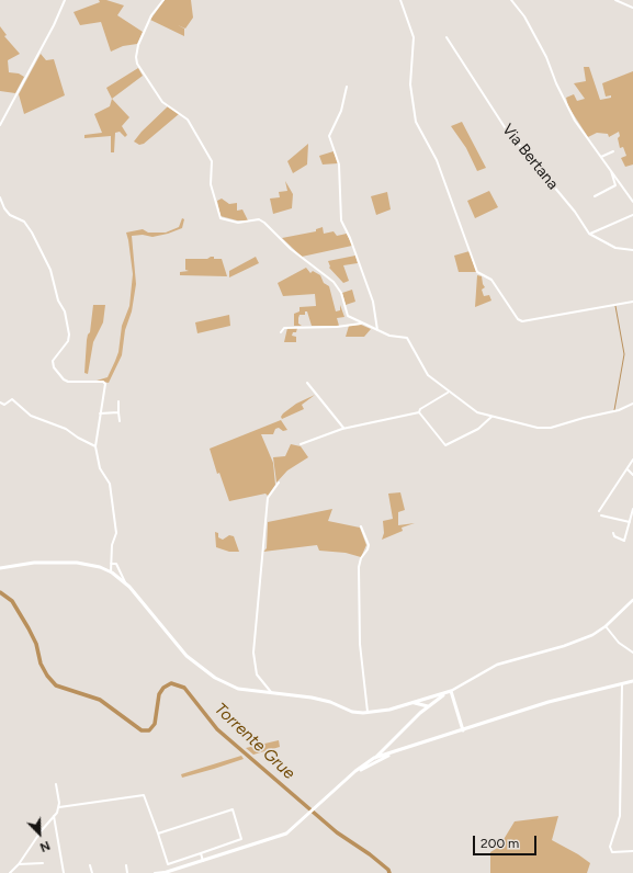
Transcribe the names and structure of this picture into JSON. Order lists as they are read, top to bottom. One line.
{"streets":{"street":["Via Bertana"]},"water":["Torrente Grue"],"scale_bar":"200 m","north":"bottom right"}
